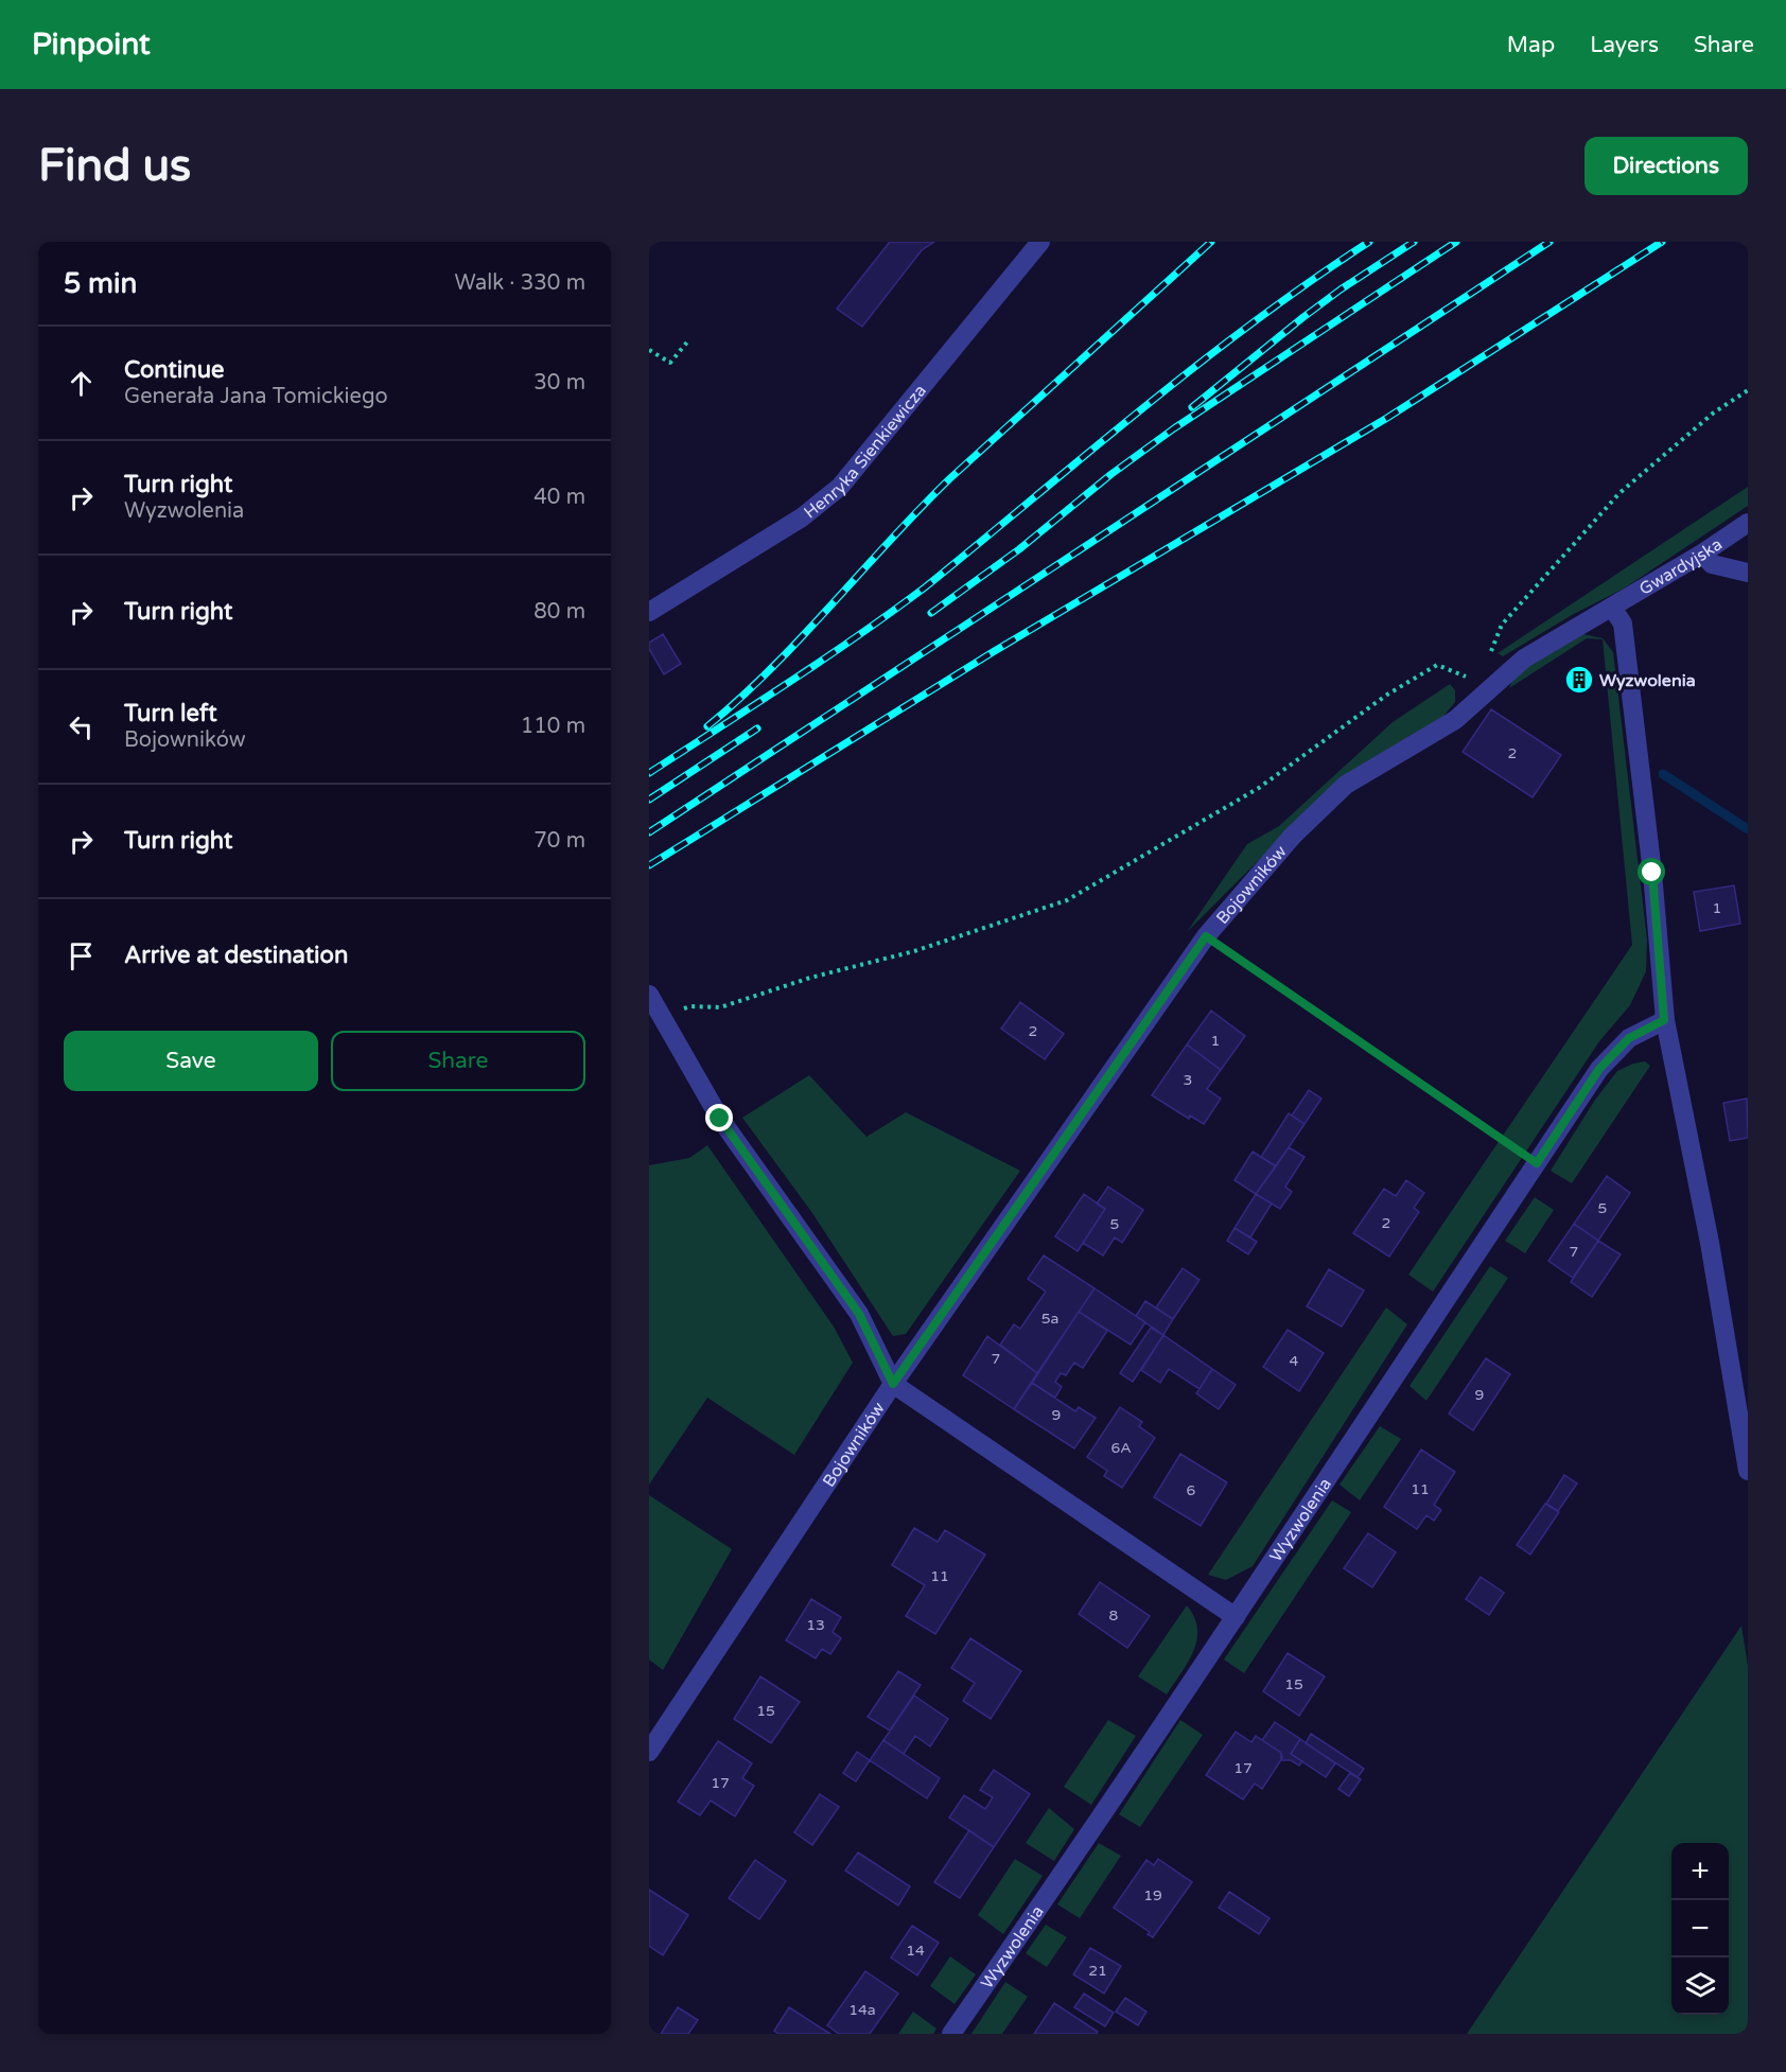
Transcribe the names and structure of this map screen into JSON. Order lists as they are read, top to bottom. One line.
{"streets":{"street":["Henryka Sienkiewicza","Gwardyjska","Bojowników","Wyzwolenia"]},"crossings":[["Gwardyjska","Bojowników"]],"places":{"building":["Wyzwolenia"]},"house_numbers":["2","1","2","1","3","5","2","5","7","5a","7","4","9","9","6A","11","6","11","8","13","15","15","17","17","19","14","21","14a"],"page":{"header":"Pinpoint","nav":["Map","Layers","Share"],"buttons":["Directions",["Save","Share"]],"title":"Find us","heading":["5 min","Walk · 330 m"],"list":[["Continue","Generała Jana Tomickiego","30 m"],["Turn right","Wyzwolenia","40 m"],["Turn right","80 m"],["Turn left","Bojowników","110 m"],["Turn right","70 m"],"Arrive at destination"],"map_buttons":["+","−"]}}
